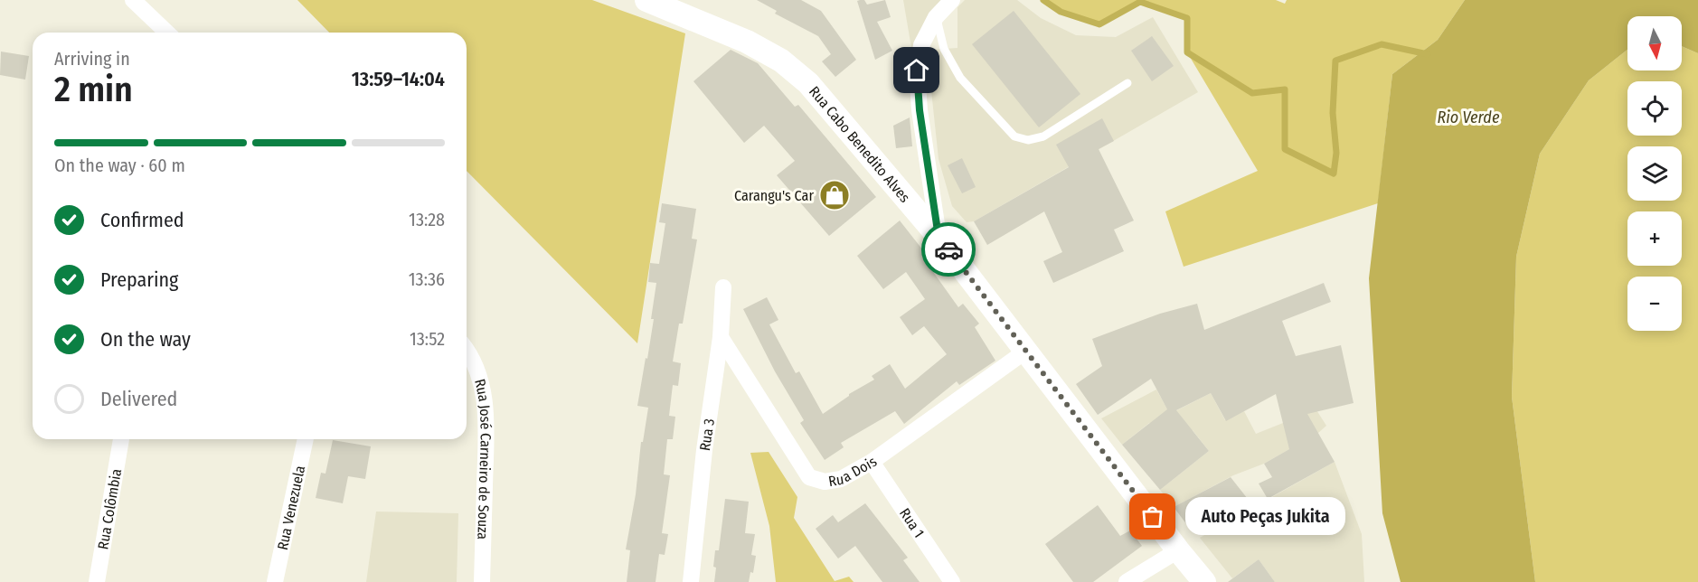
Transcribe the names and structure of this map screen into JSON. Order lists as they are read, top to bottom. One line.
{"streets":{"main road":["Rua Cabo Benedito Alves"],"street":["Rua 3","Rua José Carneiro de Souza","Rua Dois","Rua Colômbia","Rua Venezuela","Rua 1"]},"crossings":[["Rua Cabo Benedito Alves","Rua Dois"],["Rua 3","Rua Dois"],["Rua Dois","Rua 1"]],"water":["Rio Verde"],"places":{"shop":["Carangu's Car"],"other":["Auto Peças Jukita"]},"north":"bottom","page":{"map_buttons":["+","−"],"heading":["2 min","Arriving in","13:59–14:04"],"bar":"On the way · 60 m","list":[["Confirmed","13:28"],["Preparing","13:36"],["On the way","13:52"],"Delivered"],"bubble":"Auto Peças Jukita"}}
